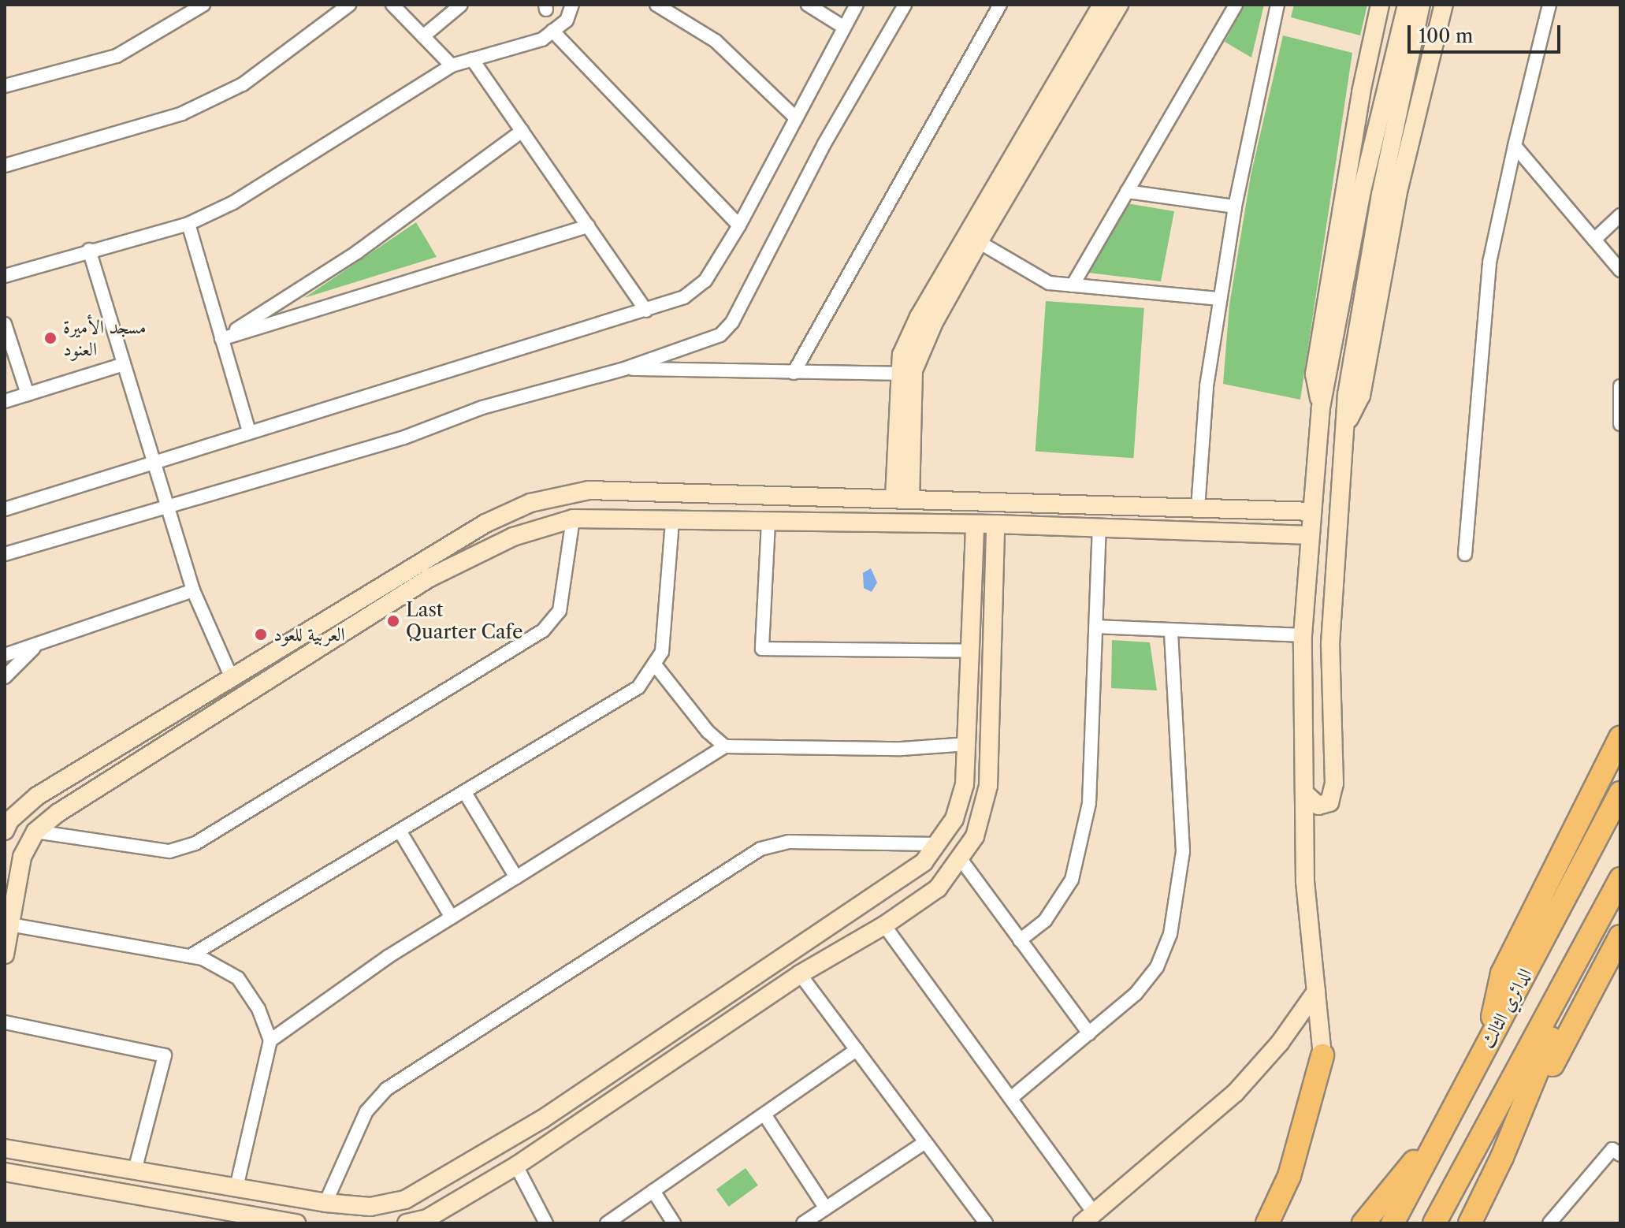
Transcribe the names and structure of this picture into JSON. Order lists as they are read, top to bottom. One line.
{"streets":{"highway":["الدائري الثالث"]},"places":["مسجد الأميرة العنود","Last Quarter Cafe","العربية للعود"],"scale_bar":"100 m"}
